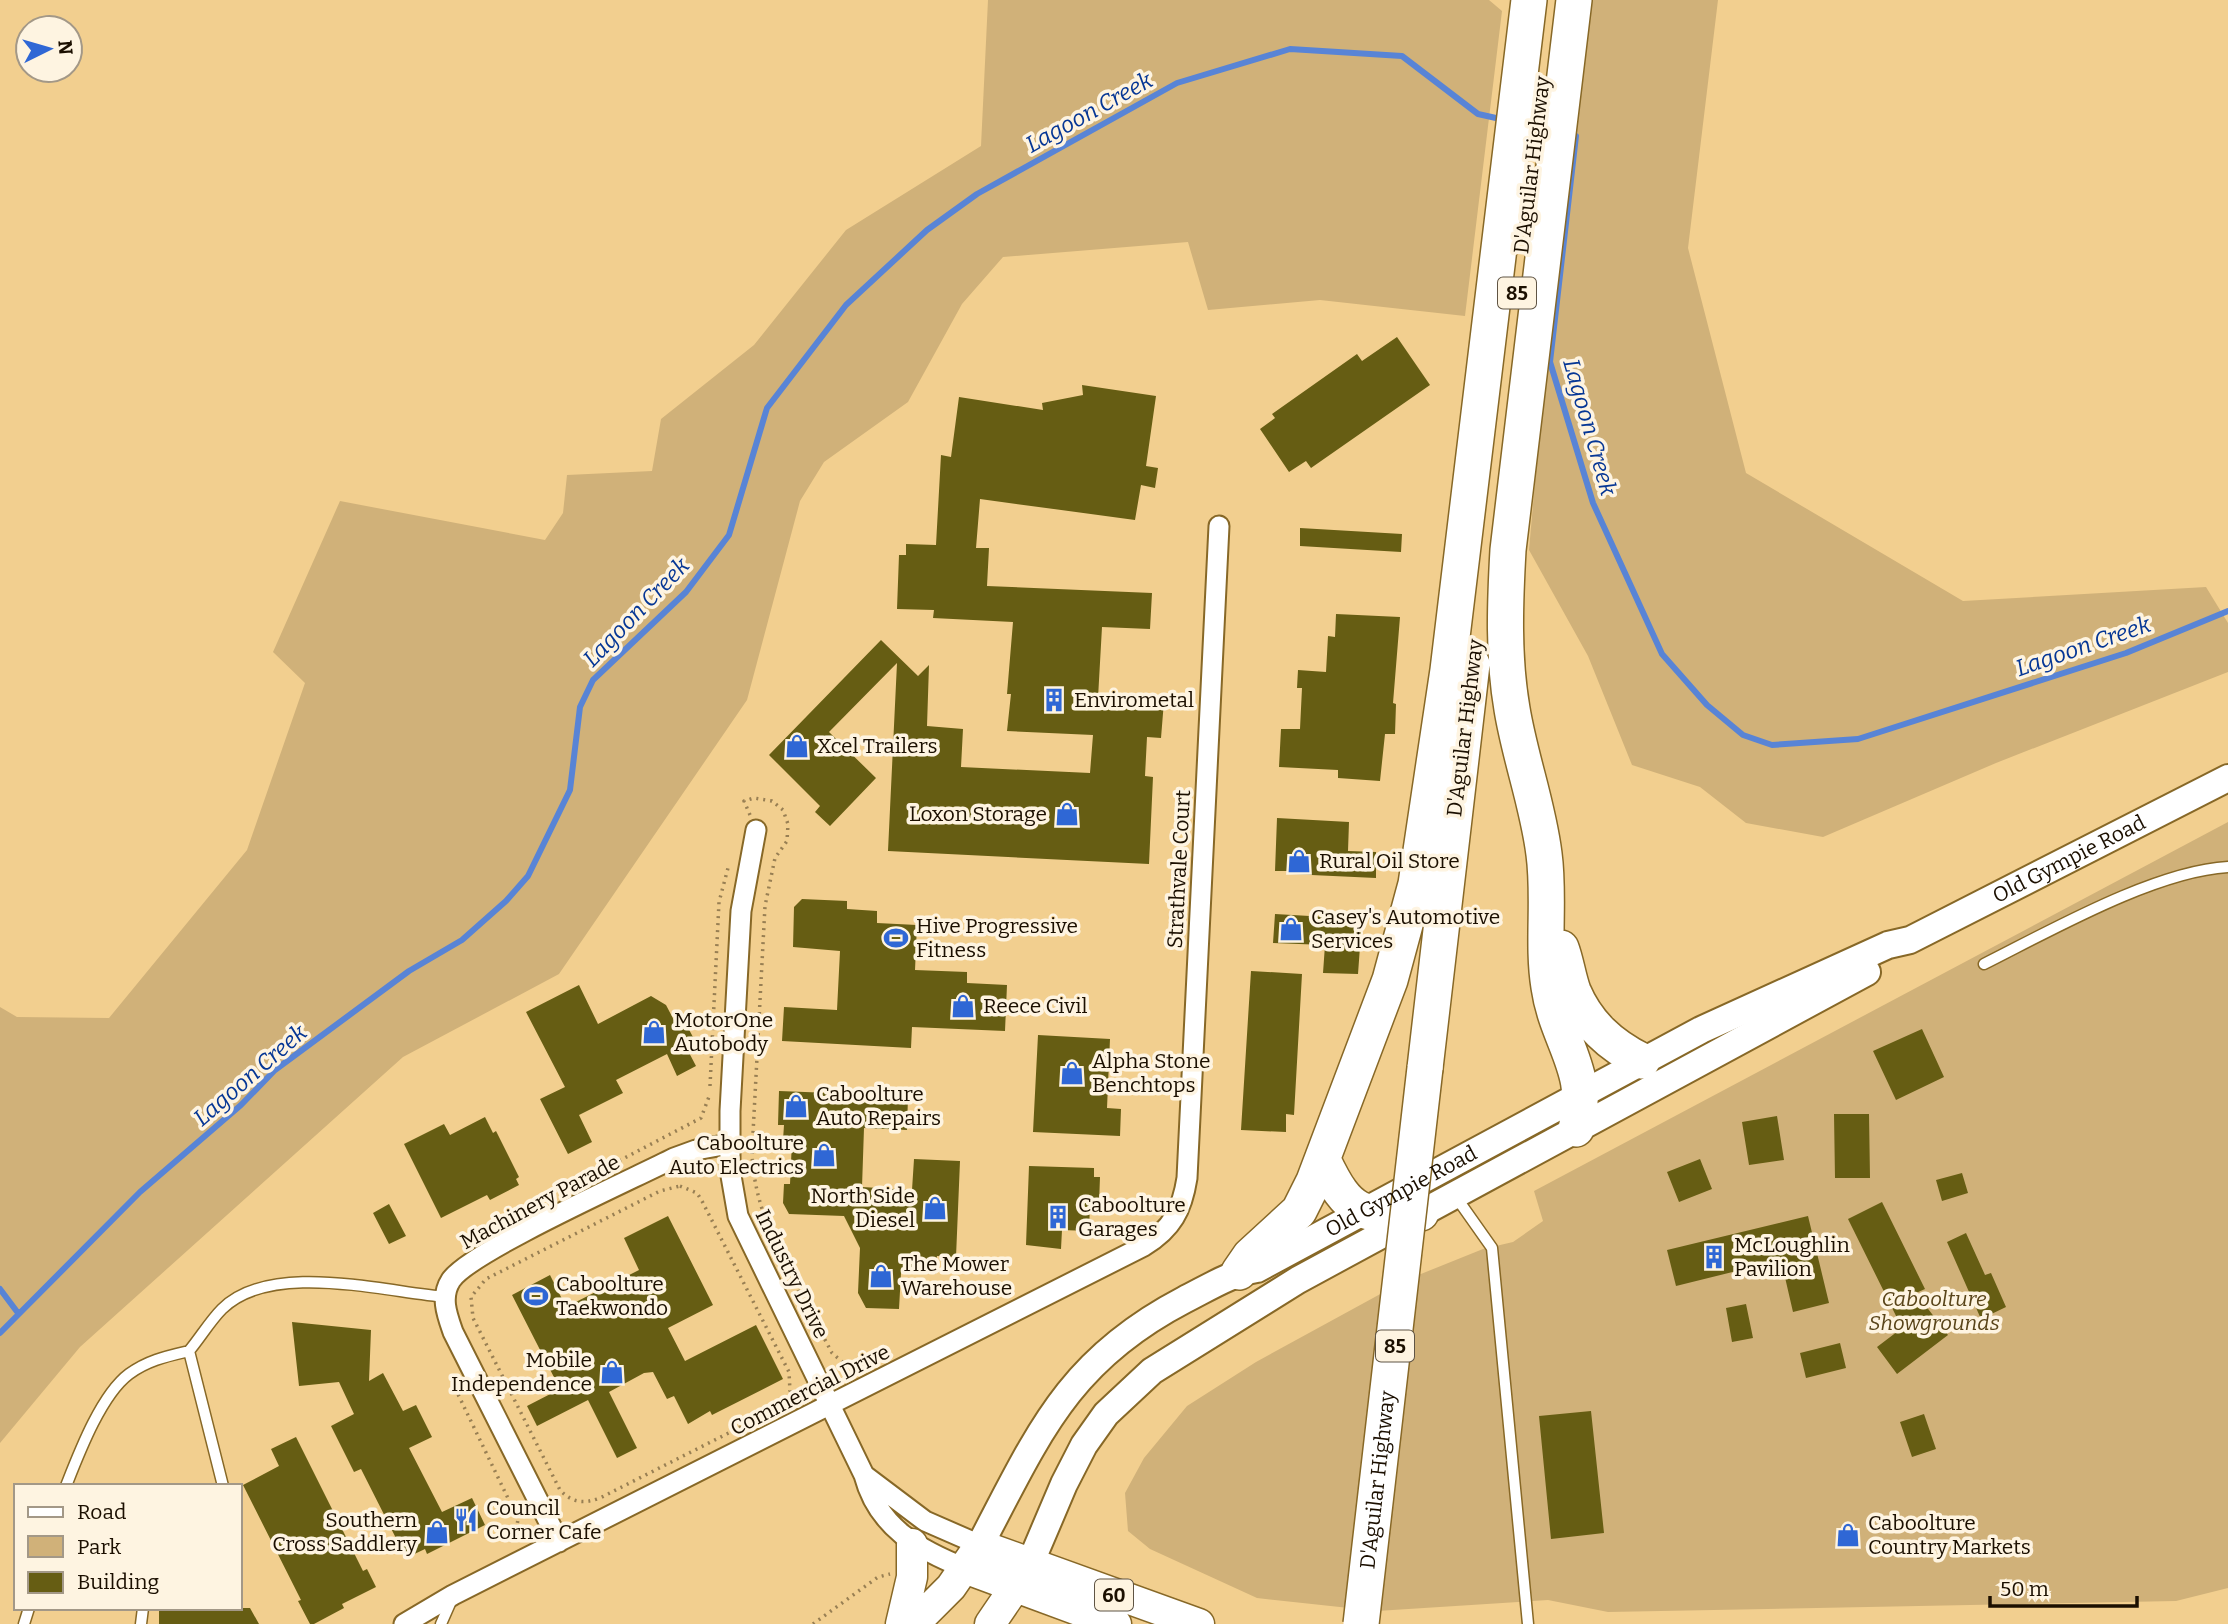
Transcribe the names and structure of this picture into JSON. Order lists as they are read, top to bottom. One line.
{"streets":{"highway":["D'Aguilar Highway","85"],"main road":["Old Gympie Road","60"],"street":["Strathvale Court","Machinery Parade","Industry Drive","Commercial Drive"]},"crossings":[["Old Gympie Road","Industry Drive"],["Old Gympie Road","60"],["Strathvale Court","Commercial Drive"],["Machinery Parade","Industry Drive"],["Industry Drive","Commercial Drive"],["Industry Drive","60"]],"water":["Lagoon Creek"],"parks":["Caboolture Showgrounds"],"places":{"building":["Envirometal","Caboolture Garages","McLoughlin Pavilion"],"shop":["Xcel Trailers","Loxon Storage","Rural Oil Store","Casey's Automotive Services","Reece Civil","MotorOne Autobody","Alpha Stone Benchtops","Caboolture Auto Repairs","Caboolture Auto Electrics","North Side Diesel","The Mower Warehouse","Mobile Independence","Southern Cross Saddlery","Caboolture Country Markets"],"sports":["Hive Progressive Fitness","Caboolture Taekwondo"],"restaurant":["Council Corner Cafe"]},"legend":["Road","Park","Building"],"scale_bar":"50 m","north":"right"}
